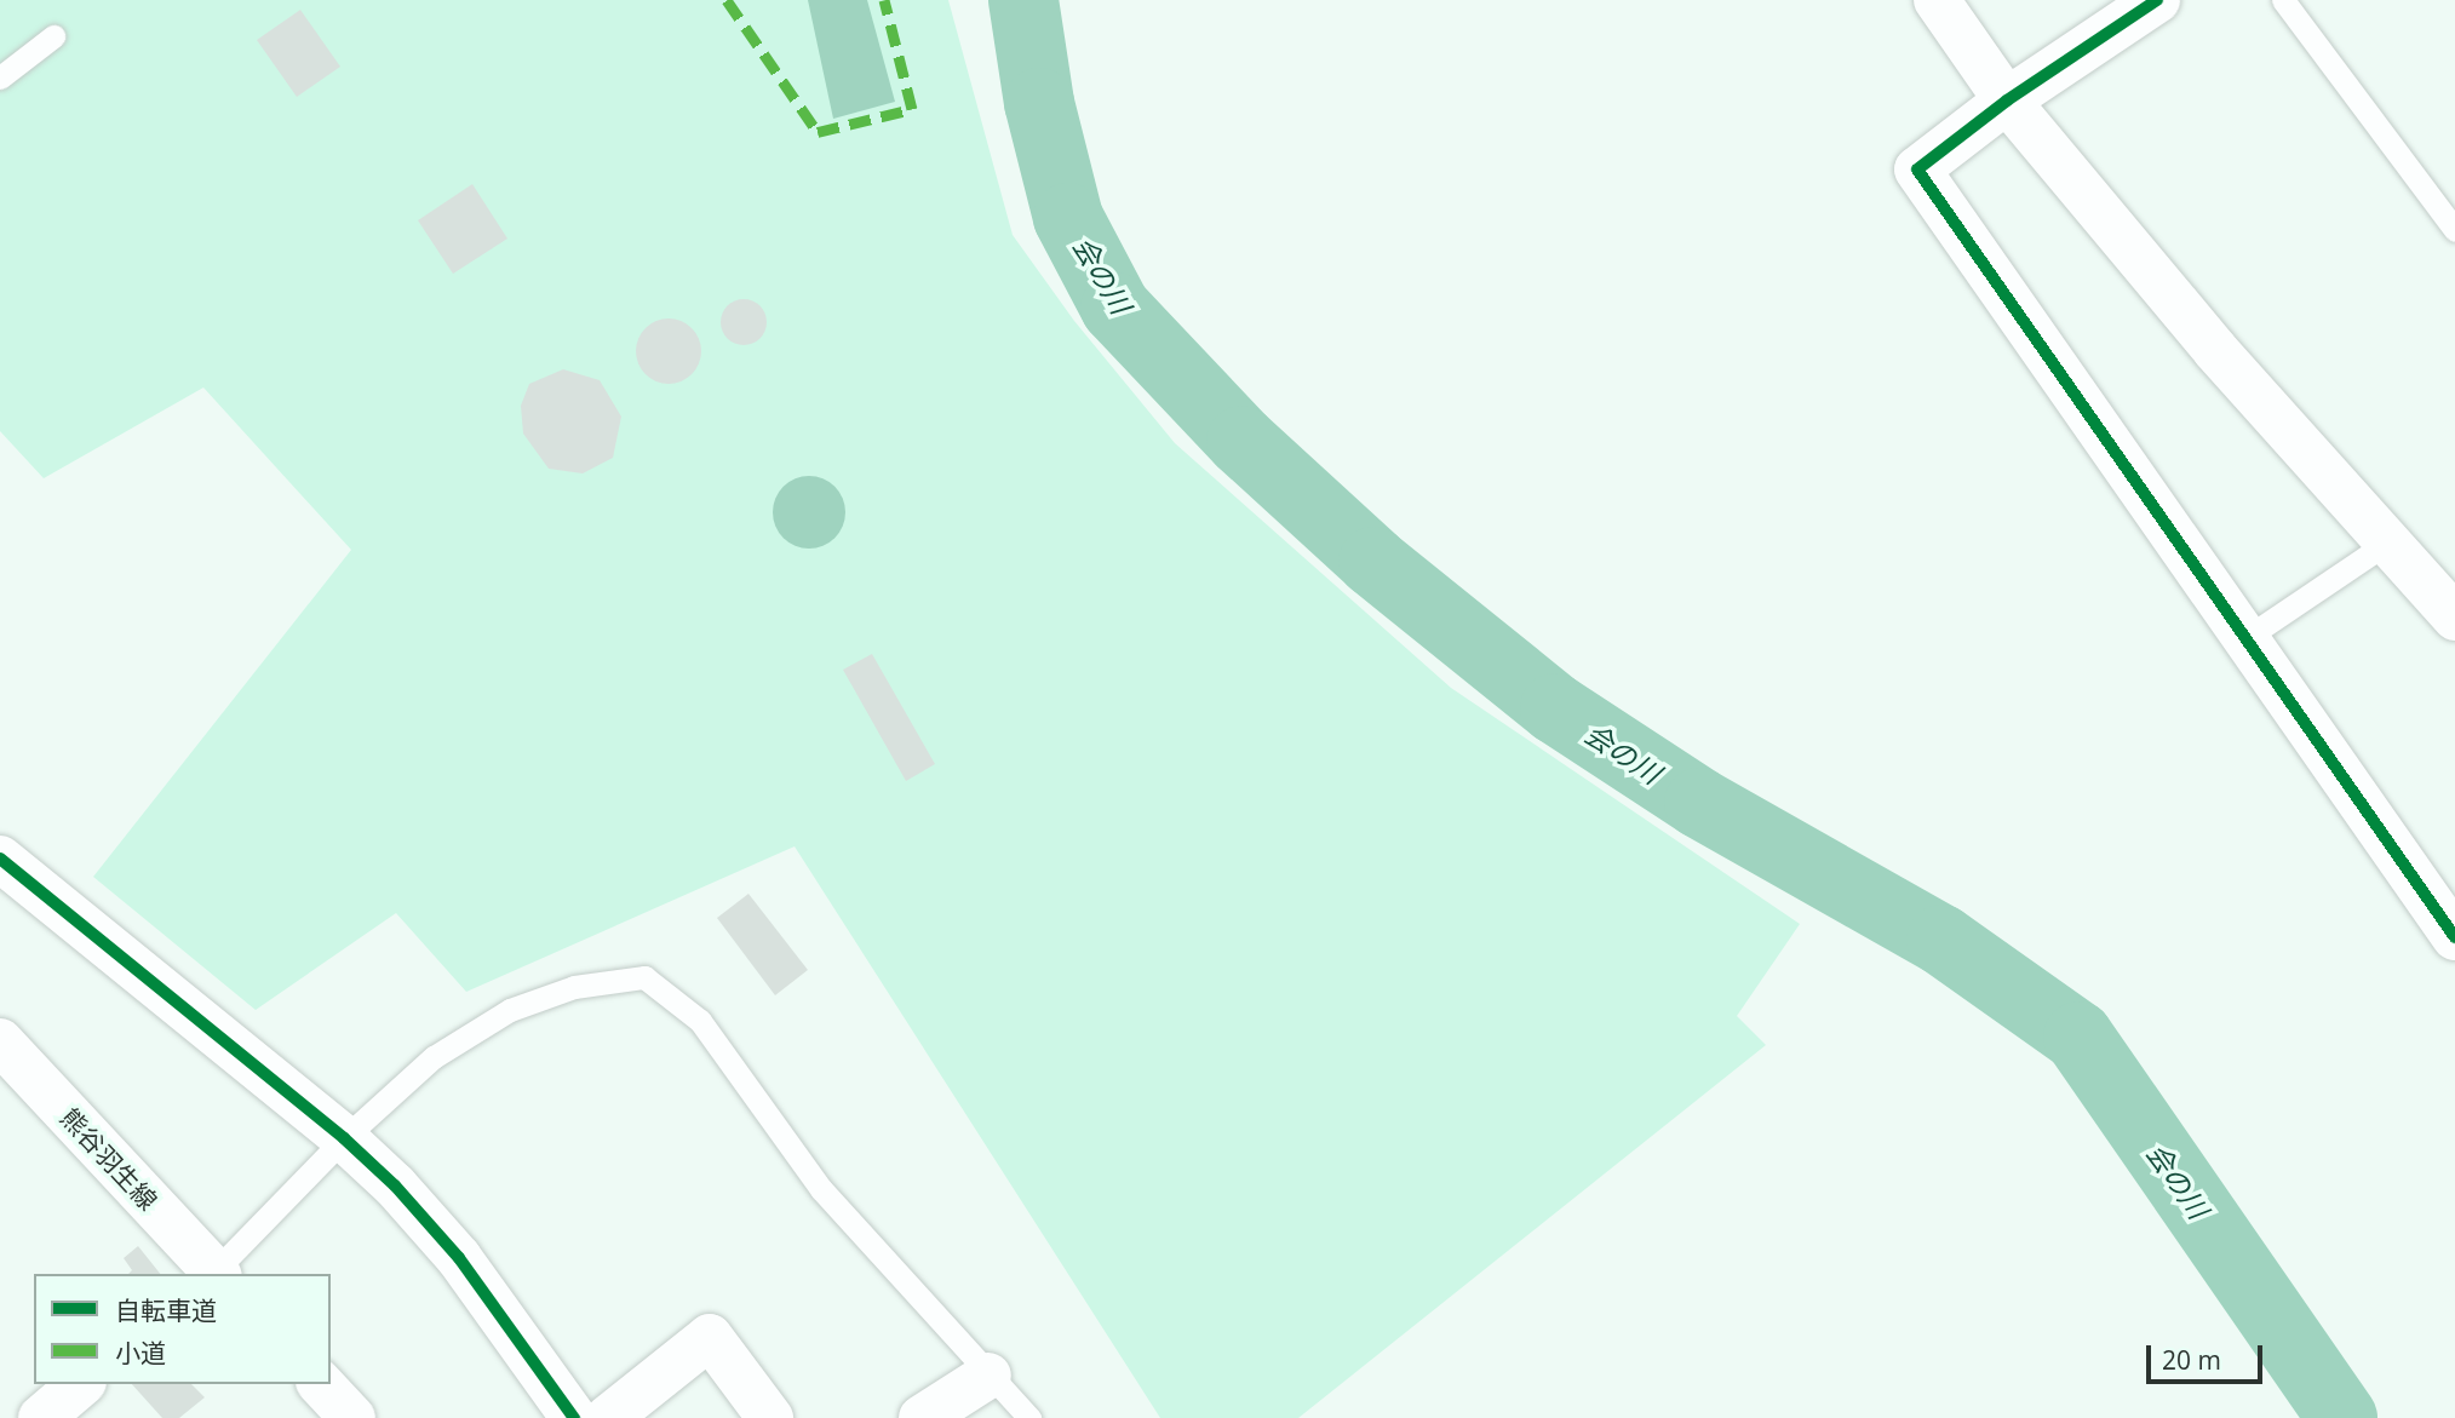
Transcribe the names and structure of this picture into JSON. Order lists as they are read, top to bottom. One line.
{"streets":{"street":["熊谷羽生線"]},"water":["会の川"],"legend":["自転車道","小道"],"scale_bar":"20 m"}
